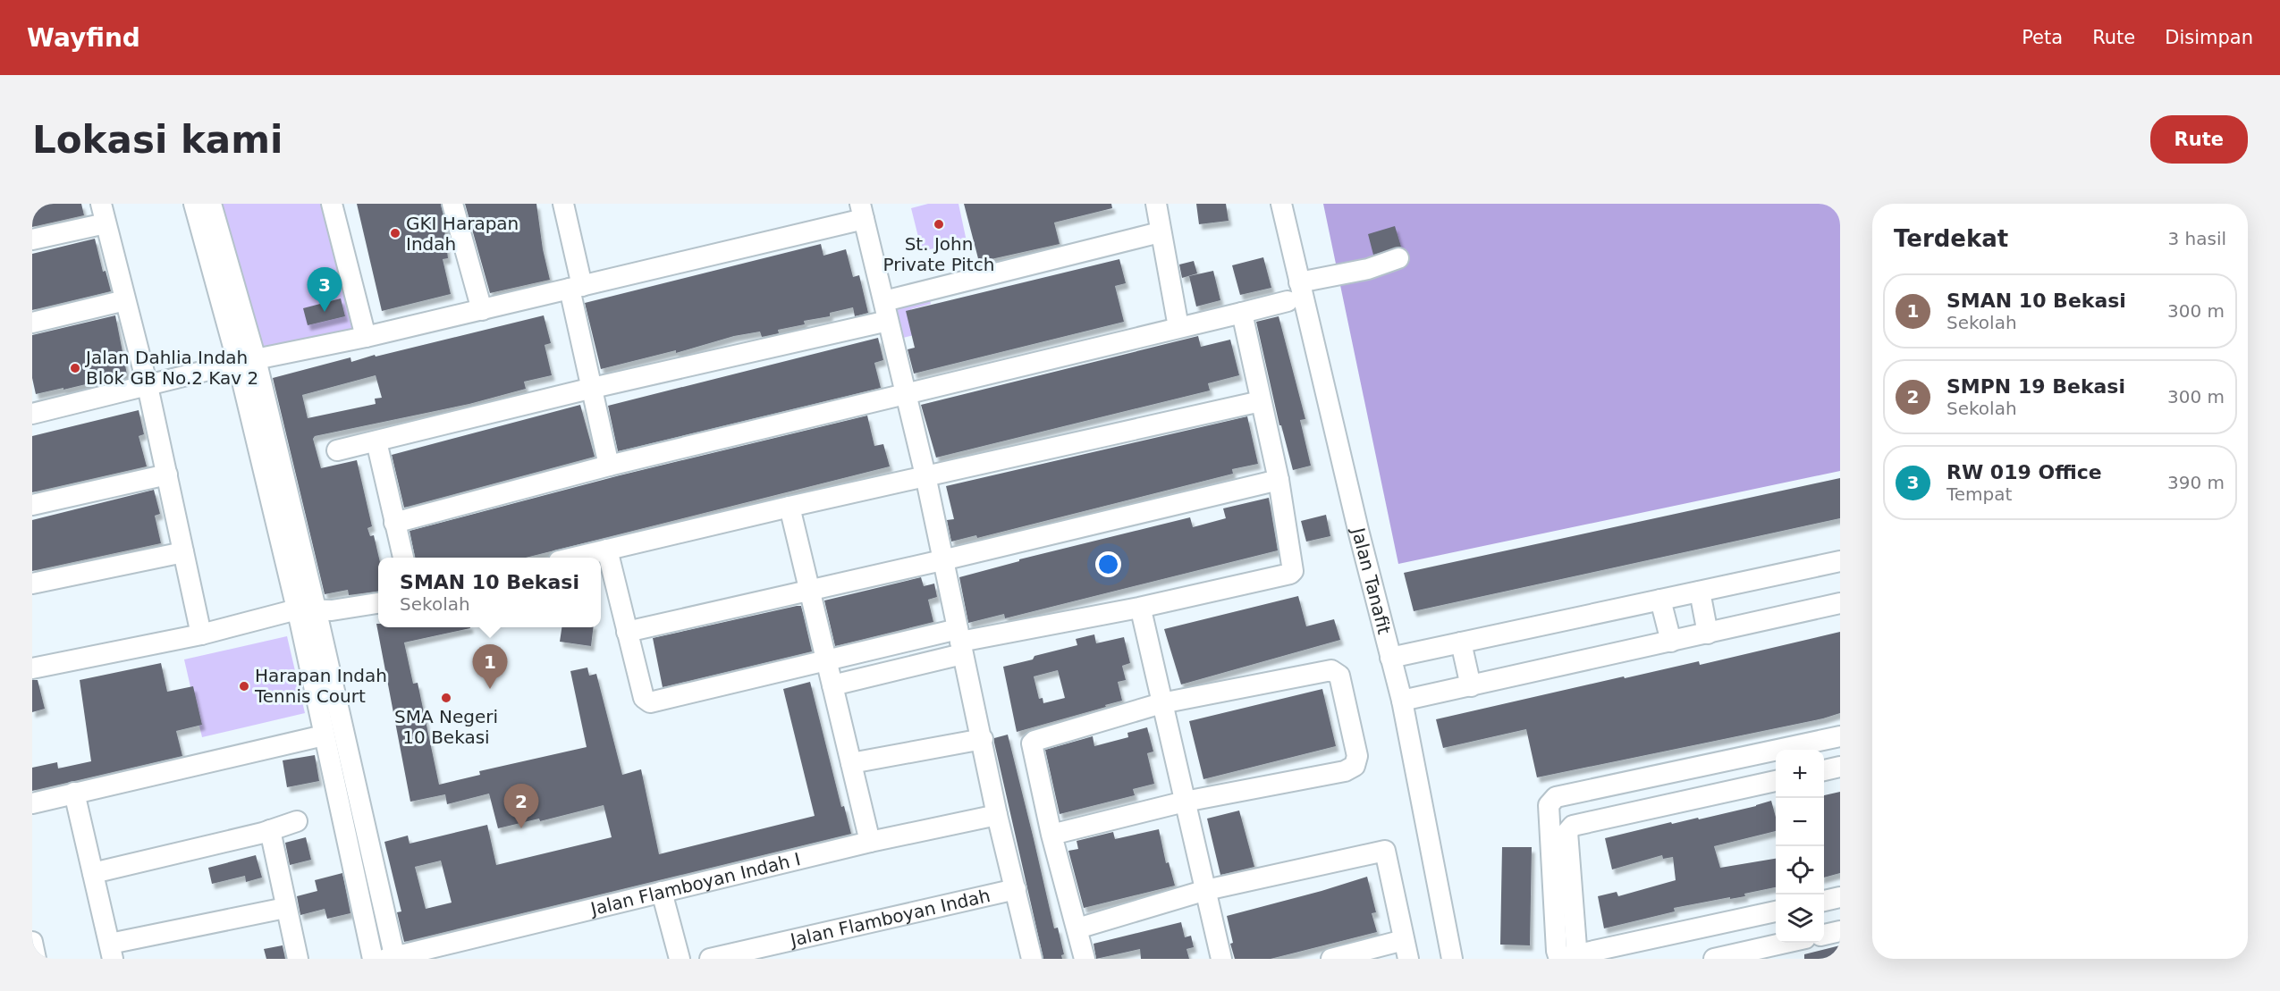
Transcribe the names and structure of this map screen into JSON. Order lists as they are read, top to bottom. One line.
{"streets":{"street":["Jalan Tanafit","Jalan Flamboyan Indah I","Jalan Flamboyan Indah"]},"places":["St. John Private Pitch","GKI Harapan Indah","Jalan Dahlia Indah Blok GB No.2 Kav 2","Harapan Indah Tennis Court","SMA Negeri 10 Bekasi"],"page":{"header":"Wayfind","nav":["Peta","Rute","Disimpan"],"buttons":"Rute","title":"Lokasi kami","heading":["Terdekat","3 hasil"],"pins":["3","1","2"],"list":[{"mark":"1","name":"SMAN 10 Bekasi","note":"Sekolah","value":"300 m"},{"mark":"2","name":"SMPN 19 Bekasi","note":"Sekolah","value":"300 m"},{"mark":"3","name":"RW 019 Office","note":"Tempat","value":"390 m"}],"popup":["SMAN 10 Bekasi","Sekolah"],"map_buttons":["+","−"]}}
